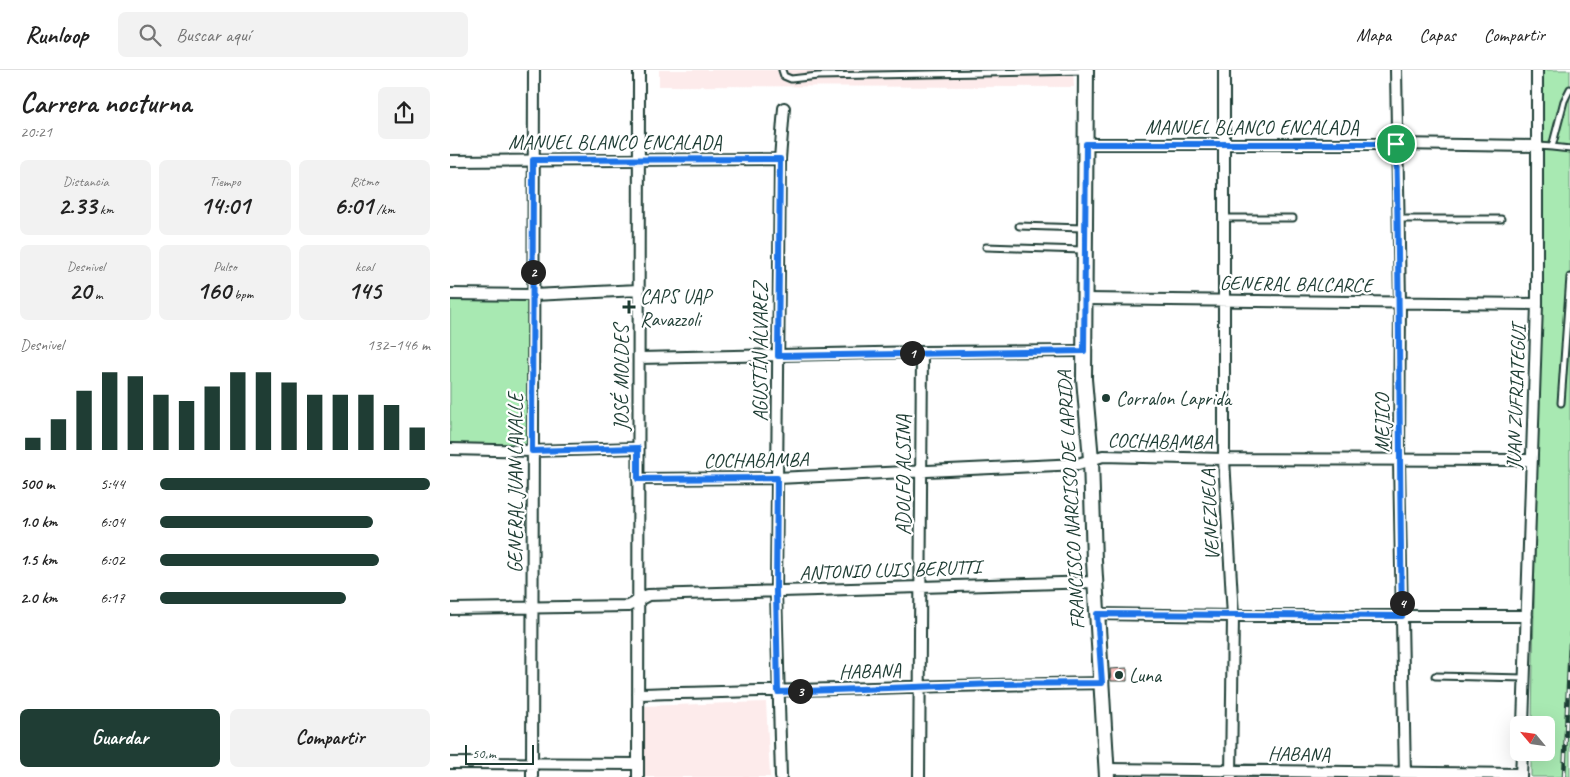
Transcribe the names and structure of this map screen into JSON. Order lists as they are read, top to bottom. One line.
{"streets":{"main road":["FRANCISCO NARCISO DE LAPRIDA"],"street":["MANUEL BLANCO ENCALADA","GENERAL BALCARCE","AGUSTÍN ÁLVAREZ","JOSÉ MOLDES","JUAN ZUFRIATEGUI","MEJICO","COCHABAMBA","ADOLFO ALSINA","GENERAL JUAN LAVALLE","VENEZUELA","ANTONIO LUIS BERUTTI","HABANA"]},"crossings":[["MANUEL BLANCO ENCALADA","AGUSTÍN ÁLVAREZ"],["MANUEL BLANCO ENCALADA","JOSÉ MOLDES"],["MANUEL BLANCO ENCALADA","JUAN ZUFRIATEGUI"],["MANUEL BLANCO ENCALADA","MEJICO"],["MANUEL BLANCO ENCALADA","GENERAL JUAN LAVALLE"],["MANUEL BLANCO ENCALADA","FRANCISCO NARCISO DE LAPRIDA"],["MANUEL BLANCO ENCALADA","VENEZUELA"],["GENERAL BALCARCE","JUAN ZUFRIATEGUI"],["GENERAL BALCARCE","MEJICO"],["GENERAL BALCARCE","FRANCISCO NARCISO DE LAPRIDA"],["GENERAL BALCARCE","VENEZUELA"],["AGUSTÍN ÁLVAREZ","COCHABAMBA"],["AGUSTÍN ÁLVAREZ","ANTONIO LUIS BERUTTI"],["AGUSTÍN ÁLVAREZ","HABANA"],["JOSÉ MOLDES","COCHABAMBA"],["JOSÉ MOLDES","ANTONIO LUIS BERUTTI"],["JOSÉ MOLDES","HABANA"],["JUAN ZUFRIATEGUI","COCHABAMBA"],["MEJICO","COCHABAMBA"],["MEJICO","HABANA"],["COCHABAMBA","ADOLFO ALSINA"],["COCHABAMBA","FRANCISCO NARCISO DE LAPRIDA"],["COCHABAMBA","VENEZUELA"],["ADOLFO ALSINA","ANTONIO LUIS BERUTTI"],["ADOLFO ALSINA","HABANA"],["GENERAL JUAN LAVALLE","ANTONIO LUIS BERUTTI"],["FRANCISCO NARCISO DE LAPRIDA","ANTONIO LUIS BERUTTI"],["FRANCISCO NARCISO DE LAPRIDA","HABANA"],["VENEZUELA","HABANA"]],"places":{"health":["CAPS UAP Ravazzoli"],"other":["Corralon Laprida","Luna"]},"scale_bar":"50 m","north":"top left","page":{"header":"Runloop","search":"Buscar aquí","nav":["Mapa","Capas","Compartir"],"heading":["Carrera nocturna","20:21"],"stats":[["Distancia","2.33 km"],["Tiempo","14:01"],["Ritmo","6:01 /km"],["Desnivel","20 m"],["Pulso","160 bpm"],["kcal","145"]],"pins":["2","1","4","3"],"chart":["Desnivel","132–146 m"],"list":[{"name":"500 m","note":"5:44"},{"name":"1.0 km","note":"6:04"},{"name":"1.5 km","note":"6:02"},{"name":"2.0 km","note":"6:17"}],"buttons":["Guardar","Compartir"],"scale":"50 m"}}
